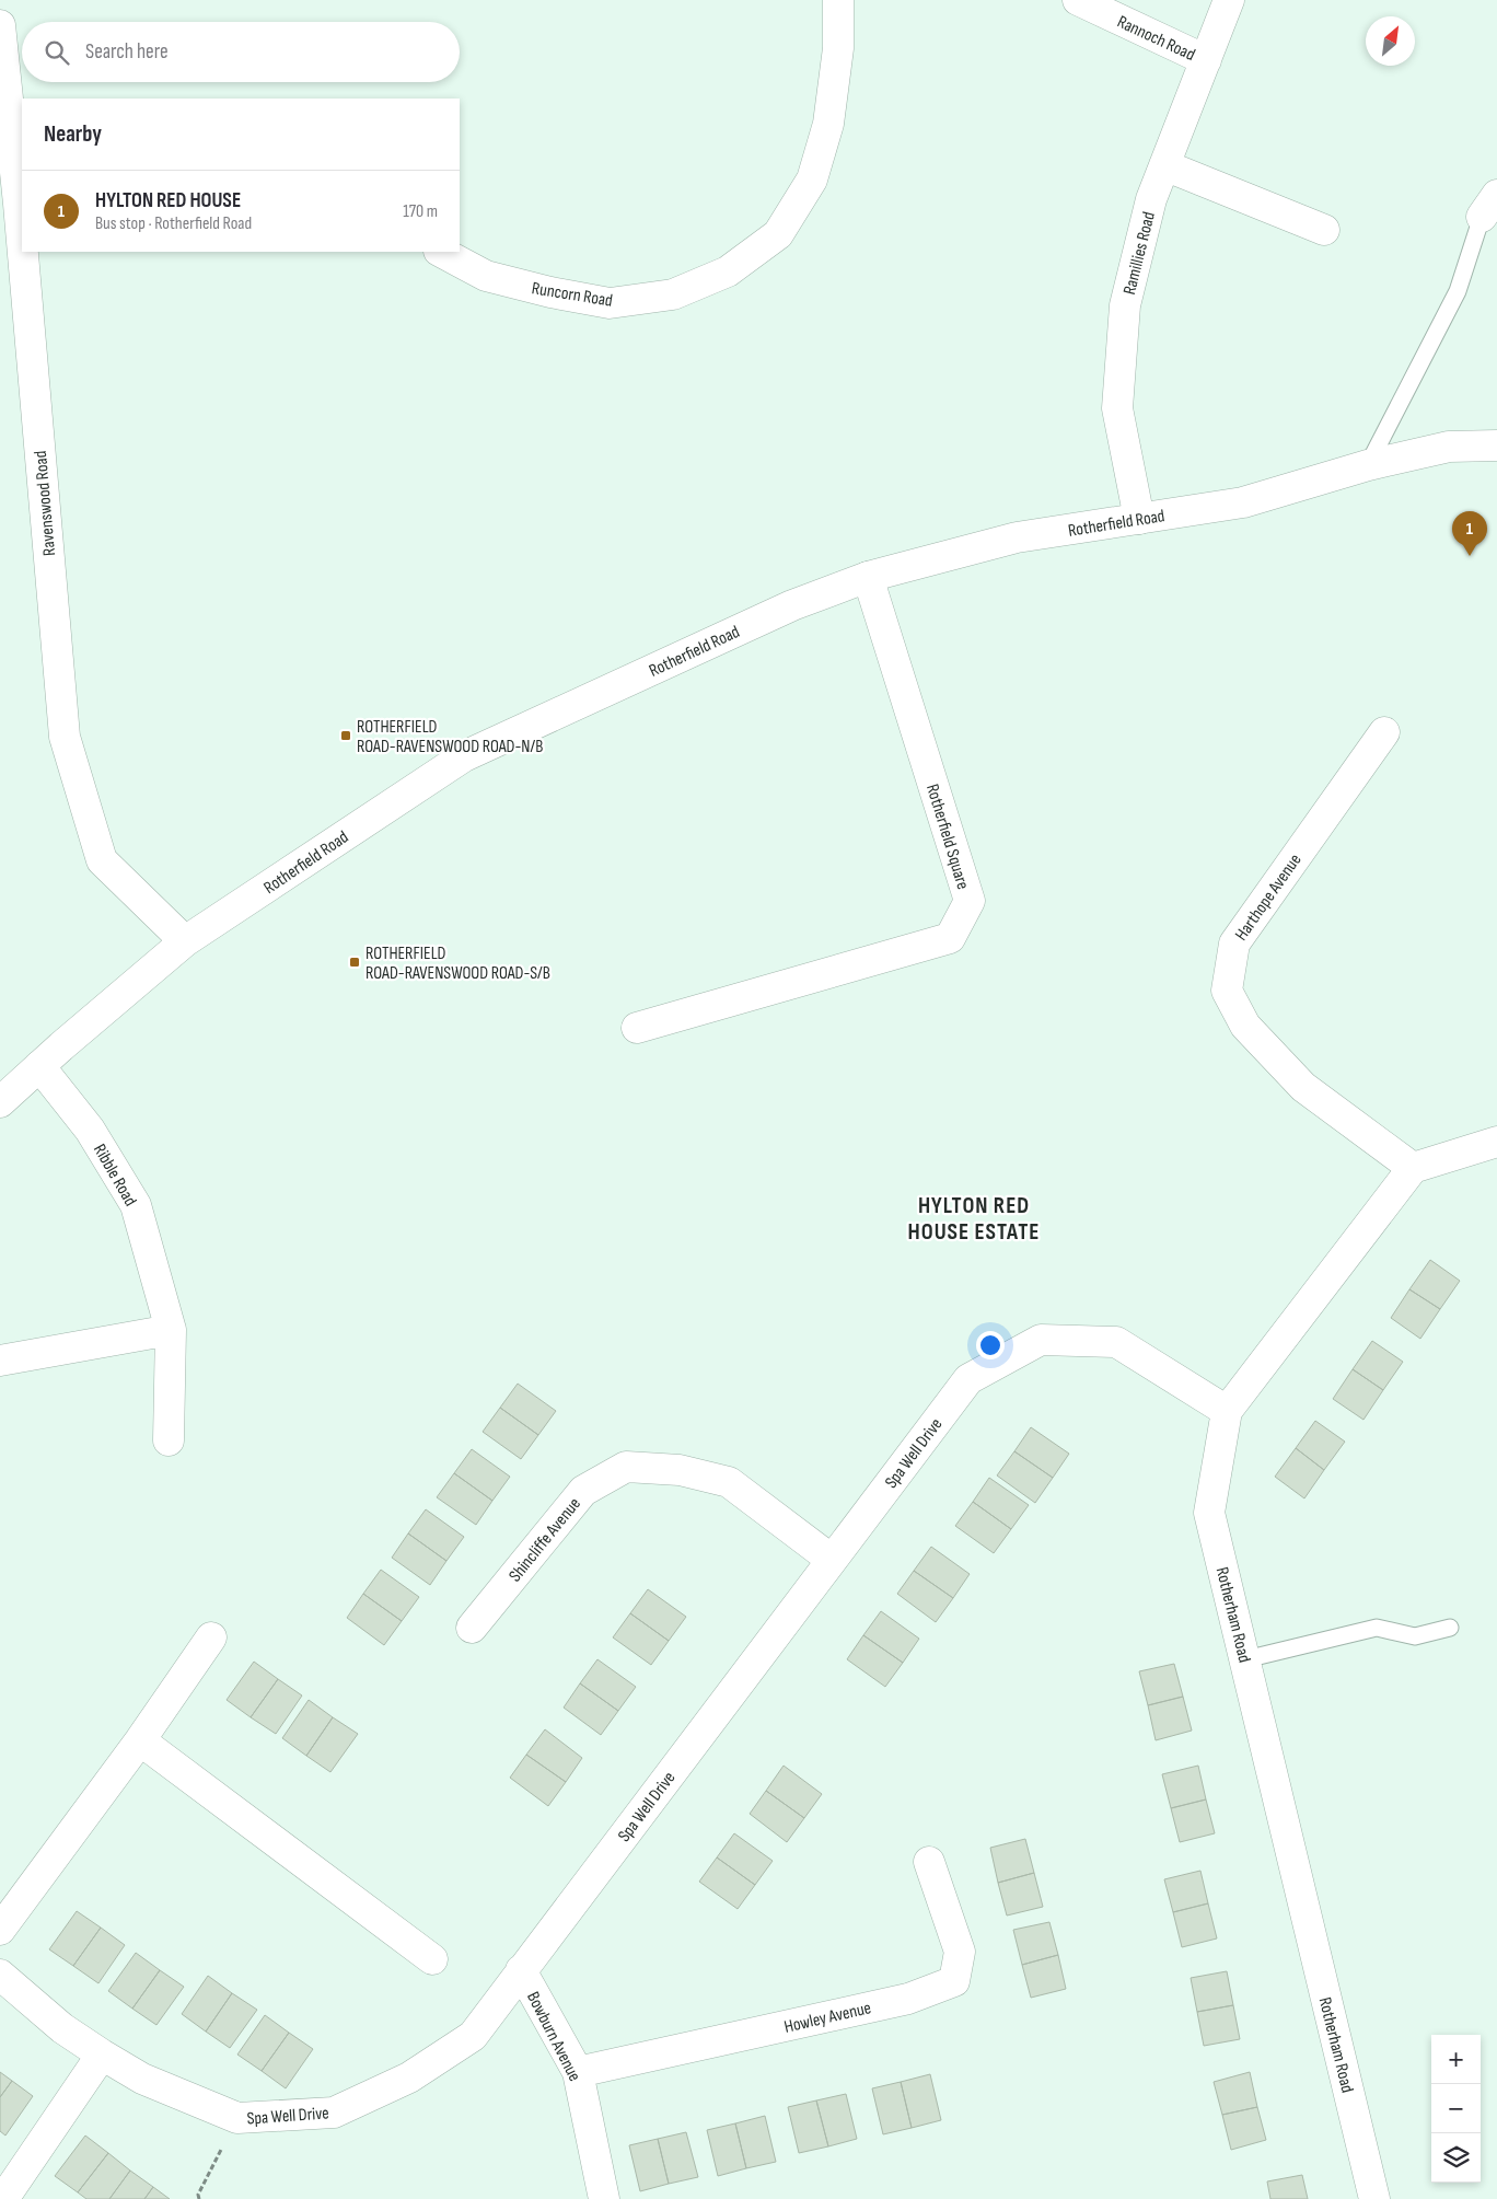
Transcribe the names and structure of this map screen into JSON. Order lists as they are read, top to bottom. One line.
{"streets":{"street":["Rannoch Road","Ramillies Road","Runcorn Road","Ravenswood Road","Rotherfield Road","Rotherfield Square","Harthope Avenue","Ribble Road","Spa Well Drive","Shincliffe Avenue","Rotherham Road","Howley Avenue","Bowburn Avenue"]},"crossings":[["Rannoch Road","Ramillies Road"],["Ramillies Road","Rotherfield Road"],["Ravenswood Road","Rotherfield Road"],["Rotherfield Road","Rotherfield Square"],["Rotherfield Road","Ribble Road"],["Harthope Avenue","Rotherham Road"],["Spa Well Drive","Shincliffe Avenue"],["Spa Well Drive","Rotherham Road"],["Spa Well Drive","Bowburn Avenue"],["Howley Avenue","Bowburn Avenue"]],"districts":["HYLTON RED HOUSE ESTATE"],"places":{"transit":["ROTHERFIELD ROAD-RAVENSWOOD ROAD-N/B","ROTHERFIELD ROAD-RAVENSWOOD ROAD-S/B"]},"north":"top right","page":{"search":"Search here","heading":"Nearby","list":[{"mark":"1","name":"HYLTON RED HOUSE","note":"Bus stop · Rotherfield Road","value":"170 m"}],"pins":"1","map_buttons":["+","−"]}}
